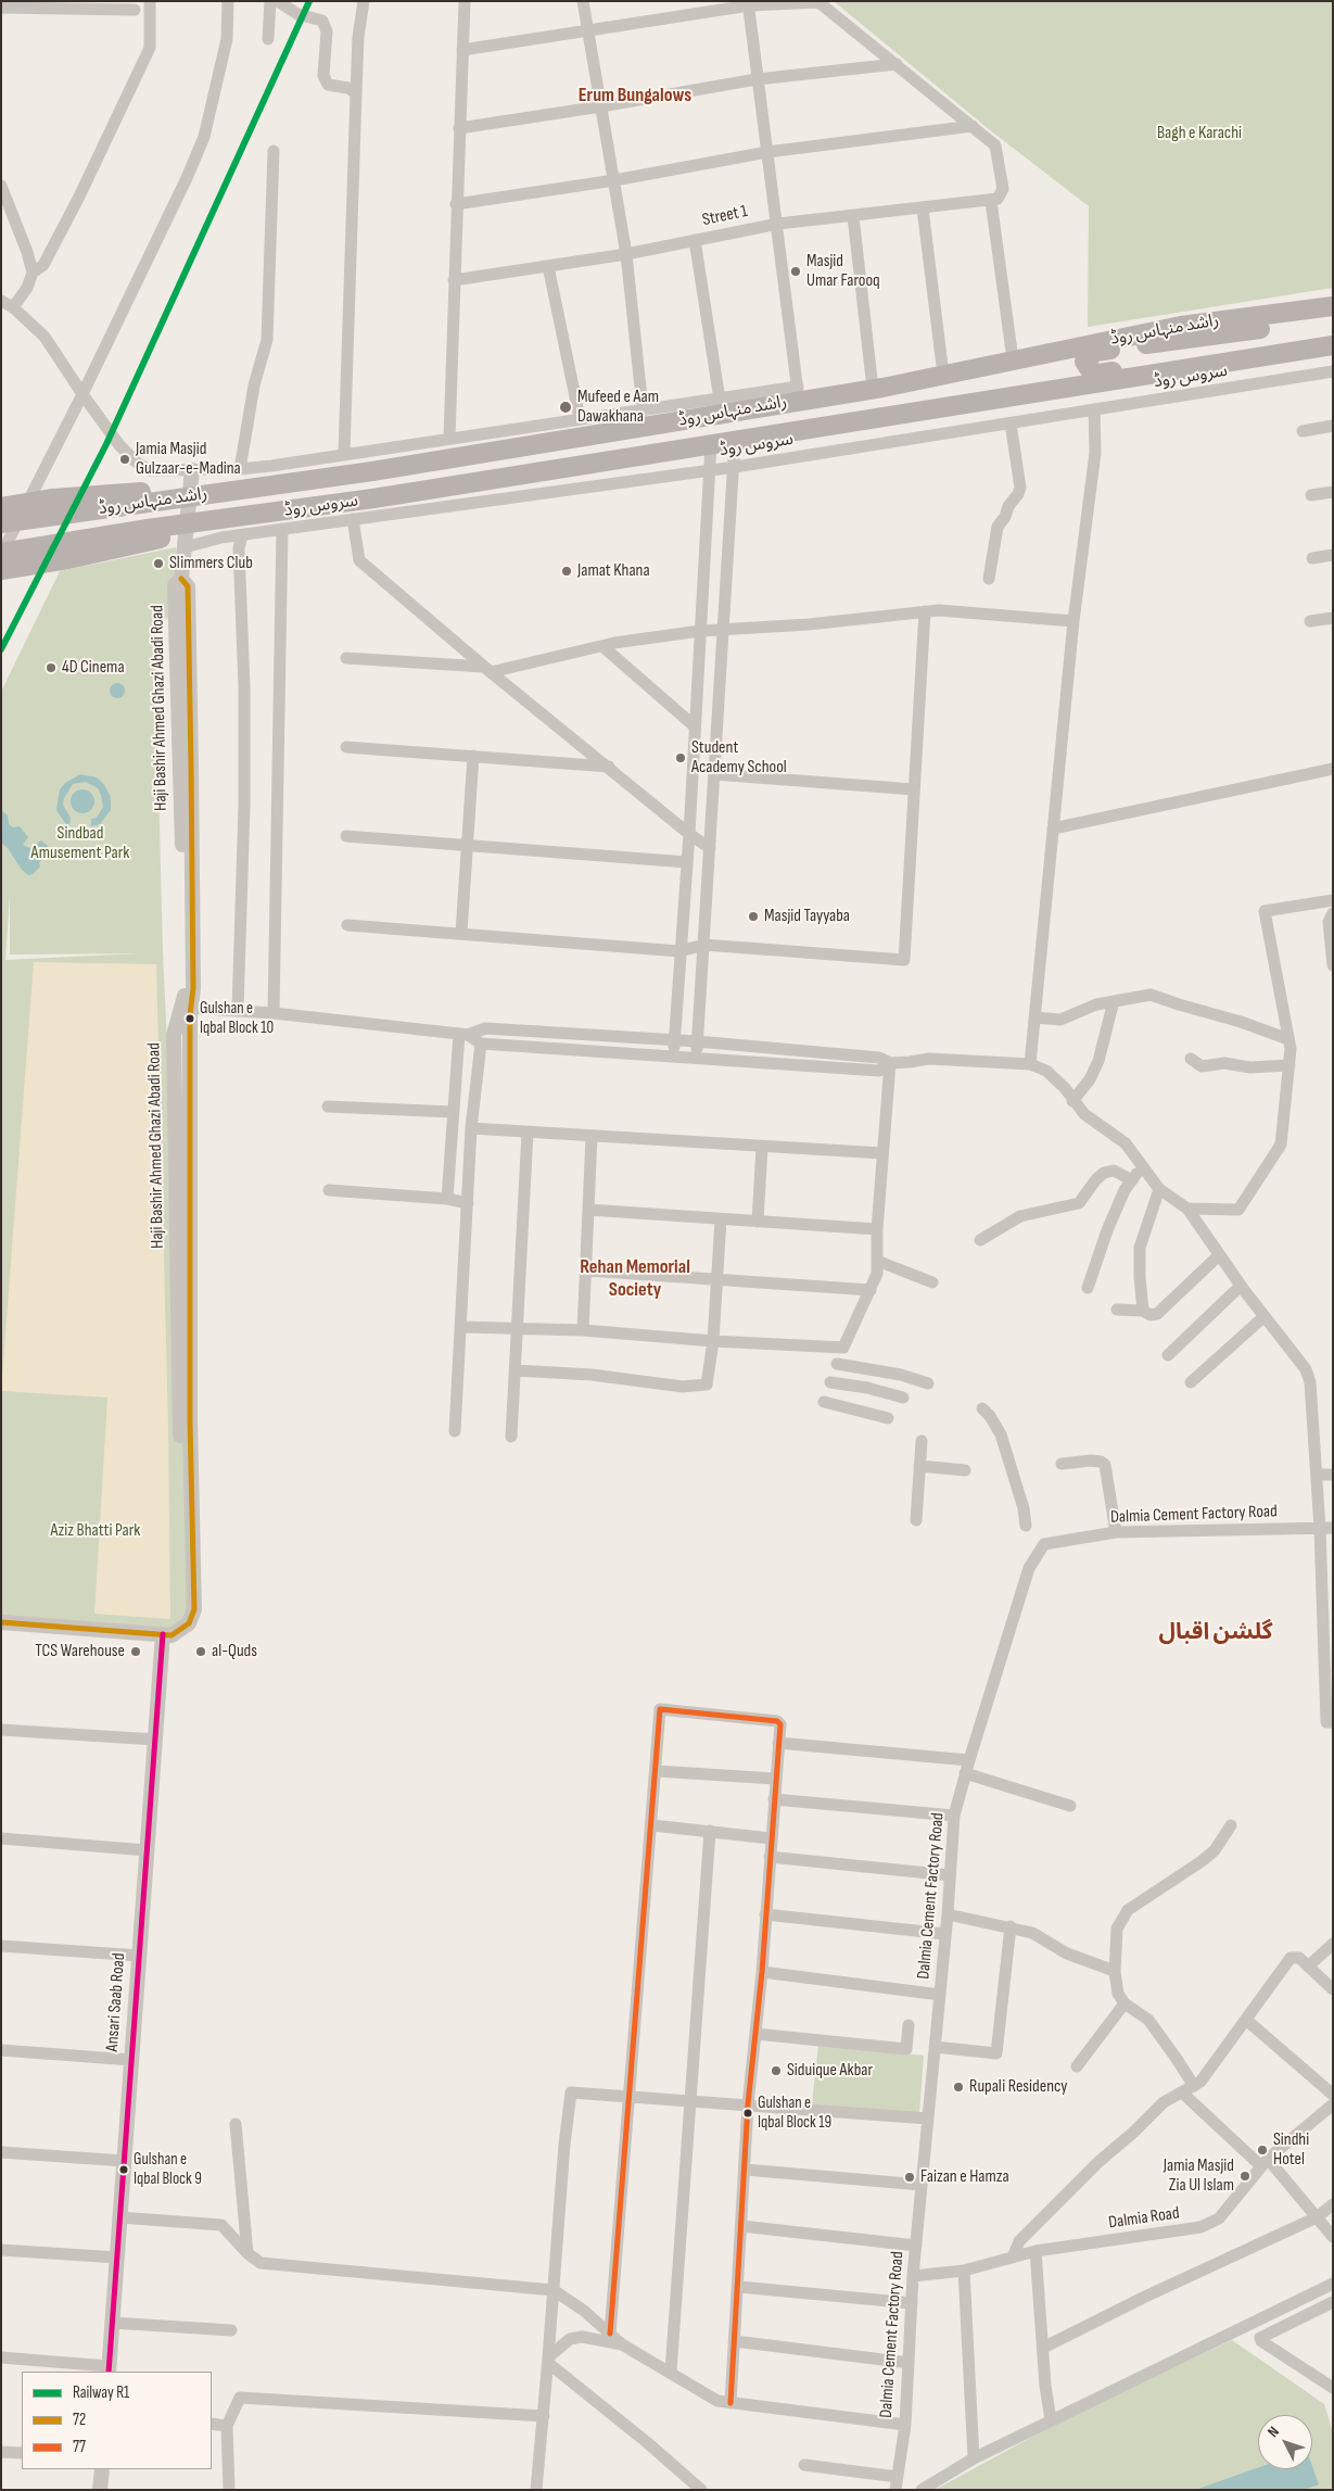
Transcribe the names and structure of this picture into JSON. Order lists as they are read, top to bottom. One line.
{"streets":{"main road":["راشد منہاس روڈ"],"street":["Street 1","سروس روڈ","Haji Bashir Ahmed Ghazi Abadi Road","Dalmia Cement Factory Road","Ansari Saab Road","Dalmia Road"]},"crossings":[["سروس روڈ","Haji Bashir Ahmed Ghazi Abadi Road"],["Haji Bashir Ahmed Ghazi Abadi Road","Ansari Saab Road"],["Dalmia Cement Factory Road","Dalmia Road"]],"districts":["Erum Bungalows","Rehan Memorial Society","گلشن اقبال"],"parks":["Bagh e Karachi","Sindbad Amusement Park","Aziz Bhatti Park"],"places":["Masjid Umar Farooq","Mufeed e Aam Dawakhana","Jamia Masjid Gulzaar-e-Madina","Slimmers Club","Jamat Khana","4D Cinema","Student Academy School","Masjid Tayyaba","Gulshan e Iqbal Block 10","TCS Warehouse","al-Quds","Siduique Akbar","Rupali Residency","Gulshan e Iqbal Block 19","Sindhi Hotel","Gulshan e Iqbal Block 9","Jamia Masjid Zia Ul Islam","Faizan e Hamza"],"lines":["rail line R1","transit line 72","transit line 77"],"legend":["Railway R1","72","77"],"north":"top left"}
